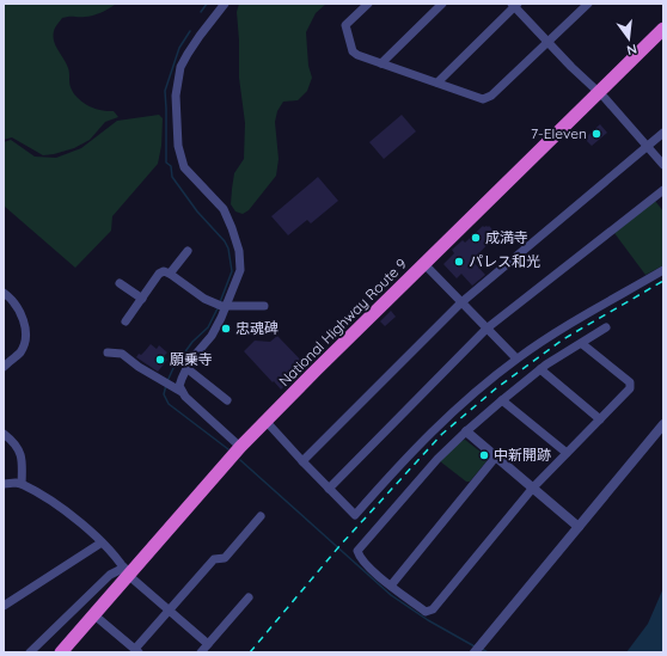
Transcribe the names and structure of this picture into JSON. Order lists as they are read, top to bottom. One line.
{"streets":{"highway":["National Highway Route 9"]},"places":["7-Eleven","成満寺","パレス和光","忠魂碑","願乗寺","中新開跡"],"north":"bottom"}
